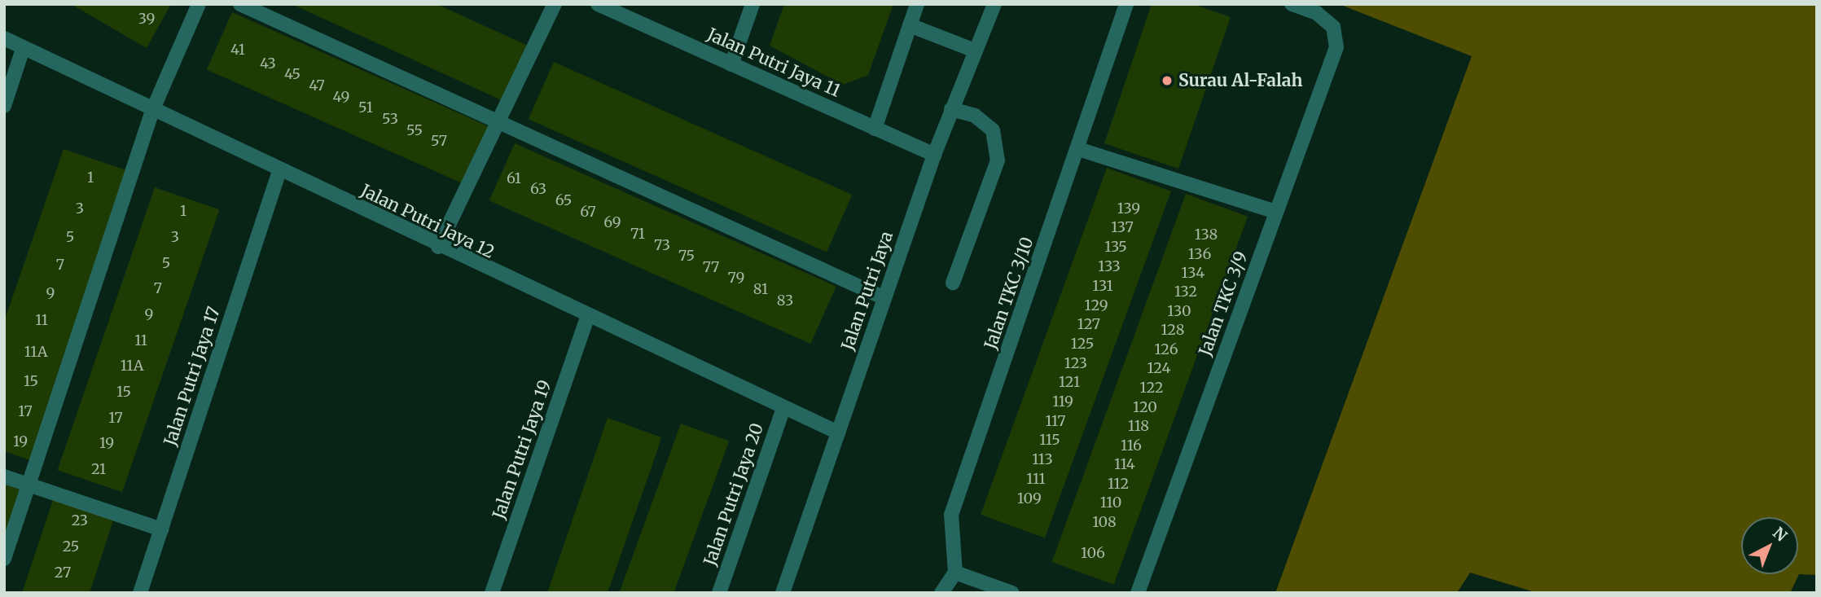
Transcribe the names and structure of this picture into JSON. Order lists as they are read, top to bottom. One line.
{"streets":{"street":["Jalan Putri Jaya 11","Jalan Putri Jaya 12","Jalan Putri Jaya","Jalan TKC 3/10","Jalan TKC 3/9","Jalan Putri Jaya 17","Jalan Putri Jaya 19","Jalan Putri Jaya 20"]},"crossings":[["Jalan Putri Jaya 11","Jalan Putri Jaya"],["Jalan Putri Jaya 12","Jalan Putri Jaya"],["Jalan Putri Jaya 12","Jalan Putri Jaya 17"],["Jalan Putri Jaya 12","Jalan Putri Jaya 19"],["Jalan Putri Jaya 12","Jalan Putri Jaya 20"]],"places":["Surau Al-Falah"],"house_numbers":["39","41","43","45","47","49","51","53","55","57","1","61","63","65","3","139","1","67","69","137","71","138","5","3","73","135","136","75","5","7","133","77","134","79","131","7","81","132","9","83","129","130","9","11","127","128","11","125","126","11A","123","11A","124","15","121","122","15","119","120","17","17","117","118","115","19","19","116","113","114","21","111","112","109","110","23","108","25","106","27"],"north":"top right"}
